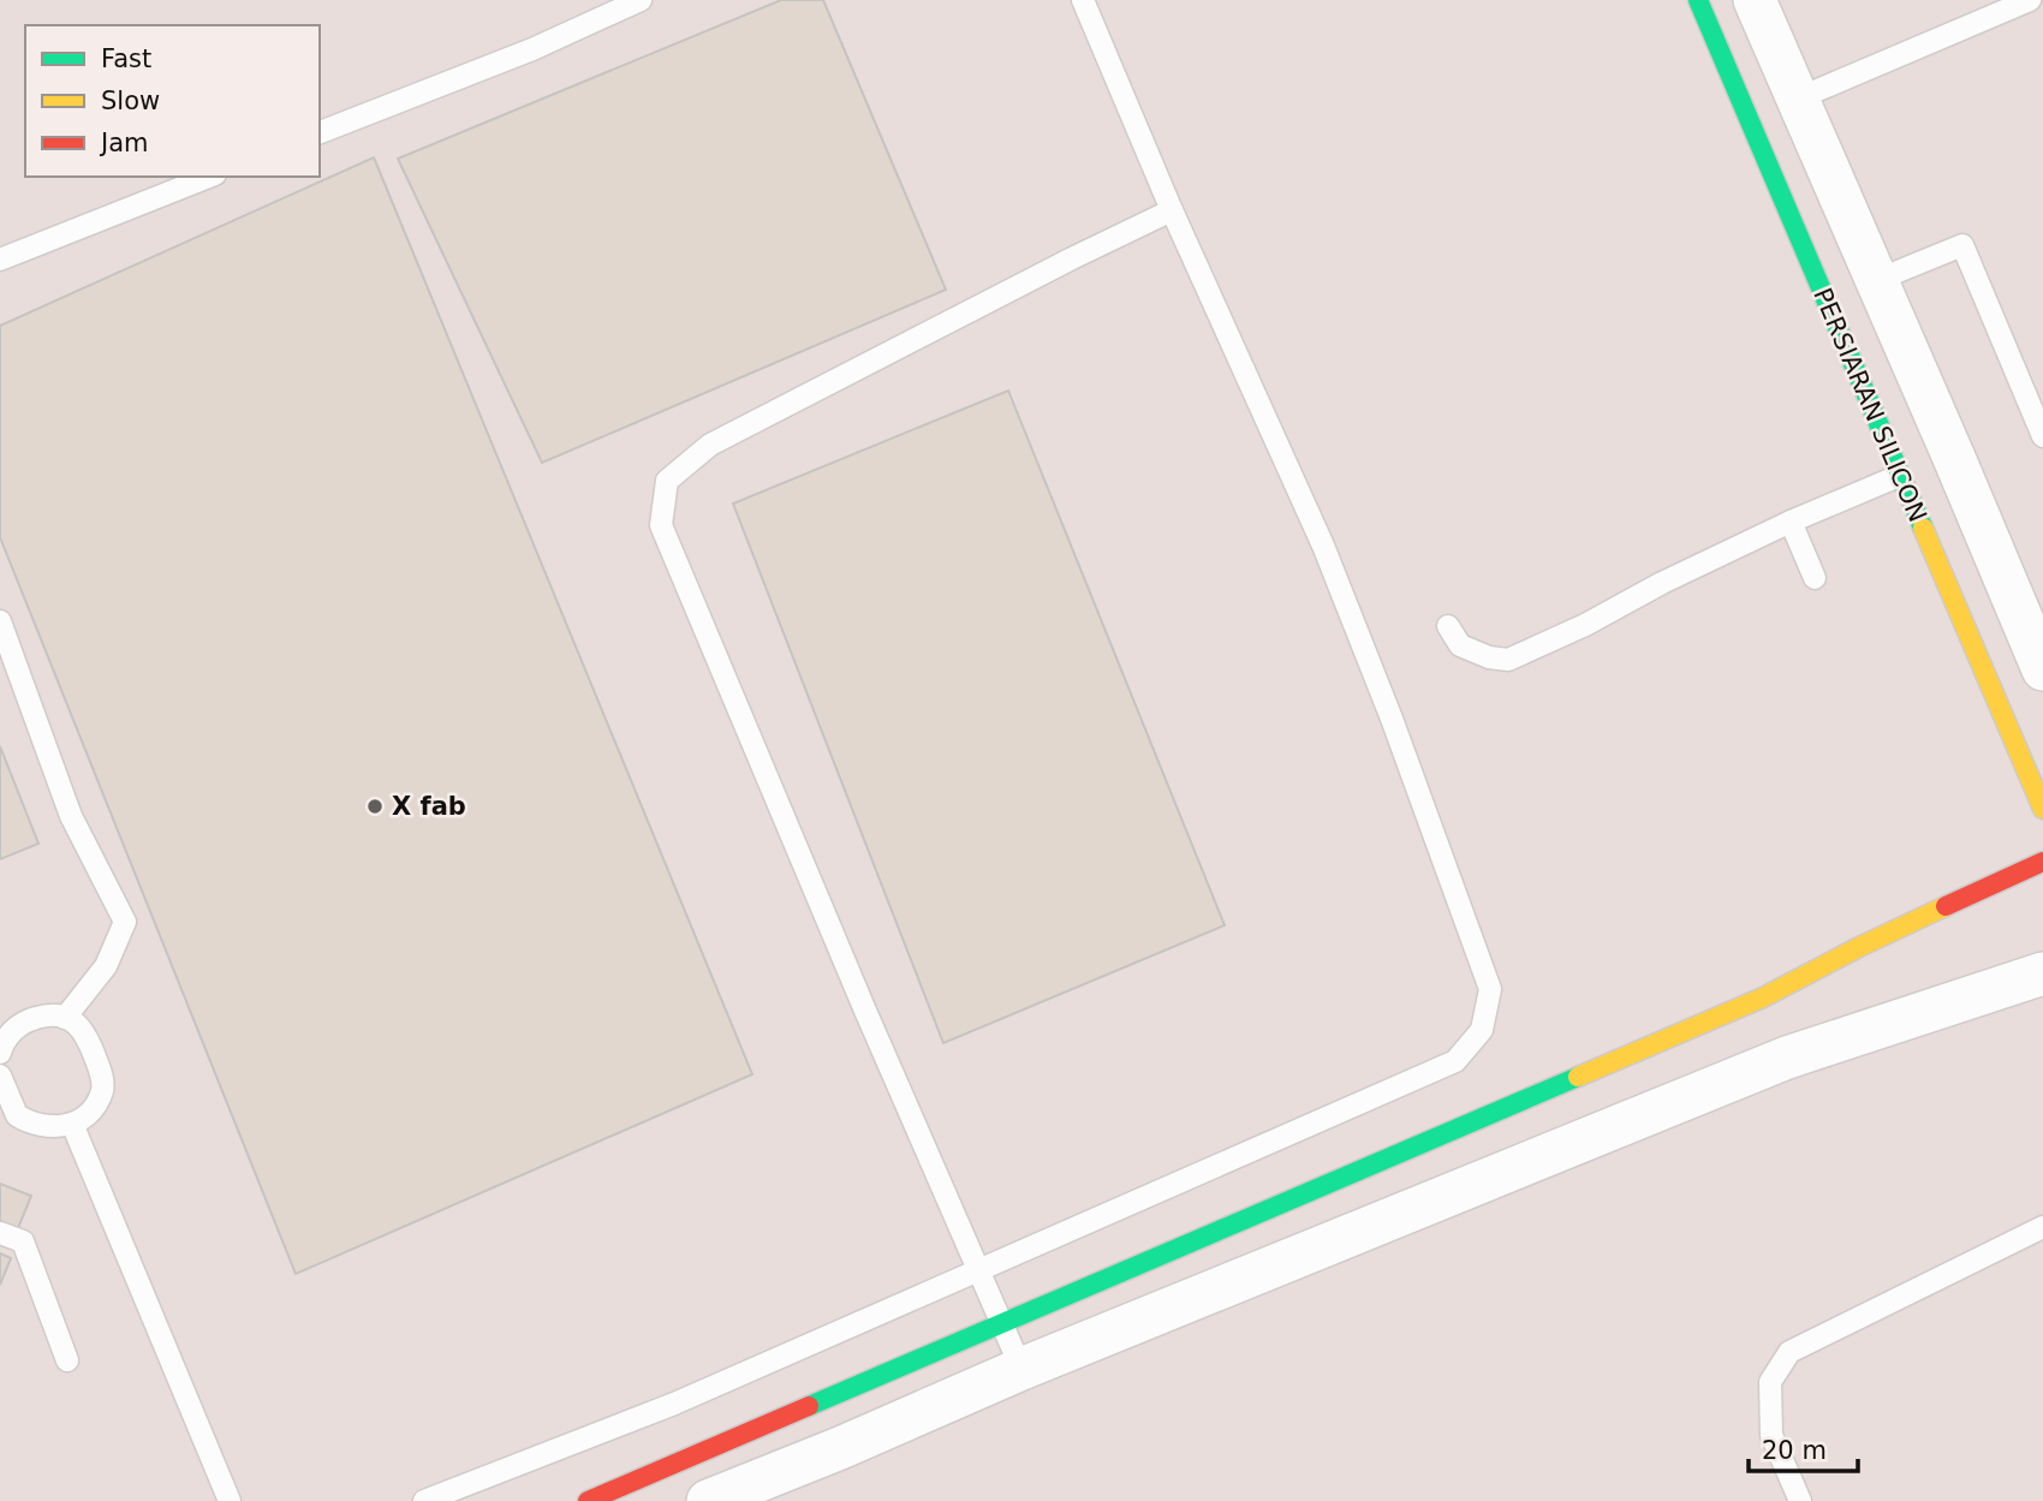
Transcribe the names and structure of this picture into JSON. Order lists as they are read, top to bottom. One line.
{"streets":{"street":["PERSIARAN SILICON"]},"places":["X fab"],"legend":["Fast","Slow","Jam"],"scale_bar":"20 m"}
